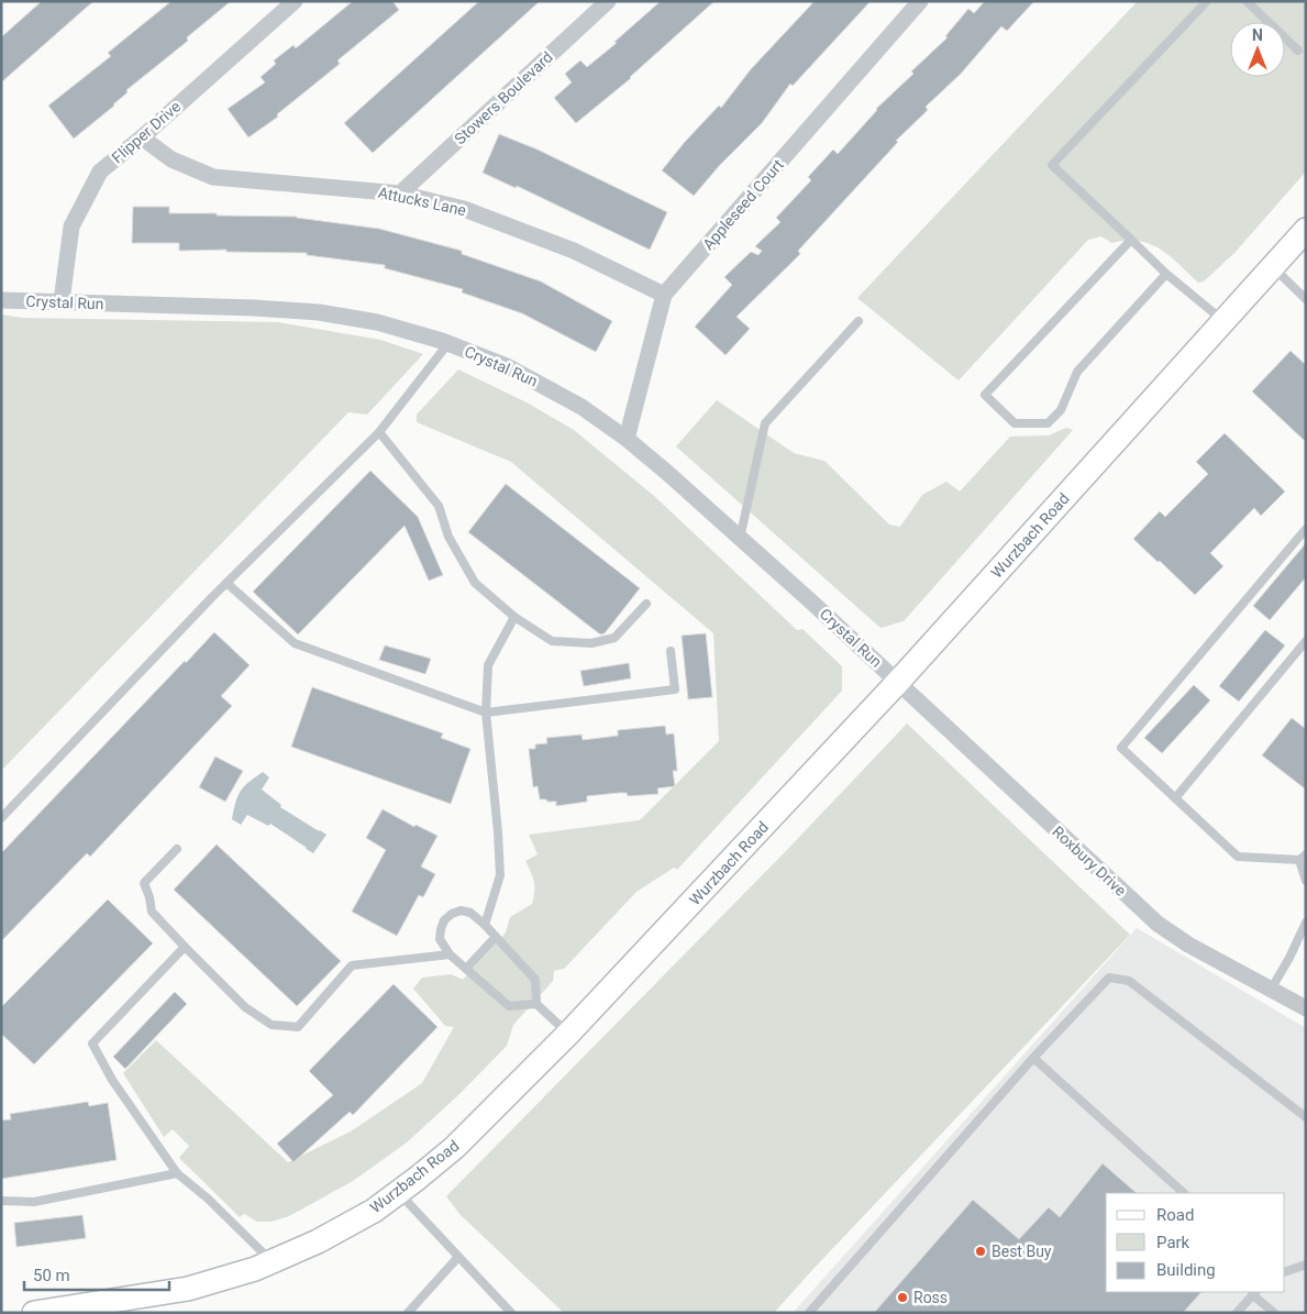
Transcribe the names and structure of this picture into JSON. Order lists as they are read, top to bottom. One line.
{"streets":{"main road":["Wurzbach Road"],"street":["Stowers Boulevard","Flipper Drive","Attucks Lane","Appleseed Court","Crystal Run","Roxbury Drive"]},"crossings":[["Stowers Boulevard","Attucks Lane"],["Flipper Drive","Attucks Lane"],["Flipper Drive","Crystal Run"],["Attucks Lane","Appleseed Court"],["Appleseed Court","Crystal Run"],["Crystal Run","Wurzbach Road"],["Crystal Run","Roxbury Drive"],["Wurzbach Road","Roxbury Drive"]],"places":["Best Buy","Ross"],"legend":["Road","Park","Building"],"scale_bar":"50 m","north":"top"}
